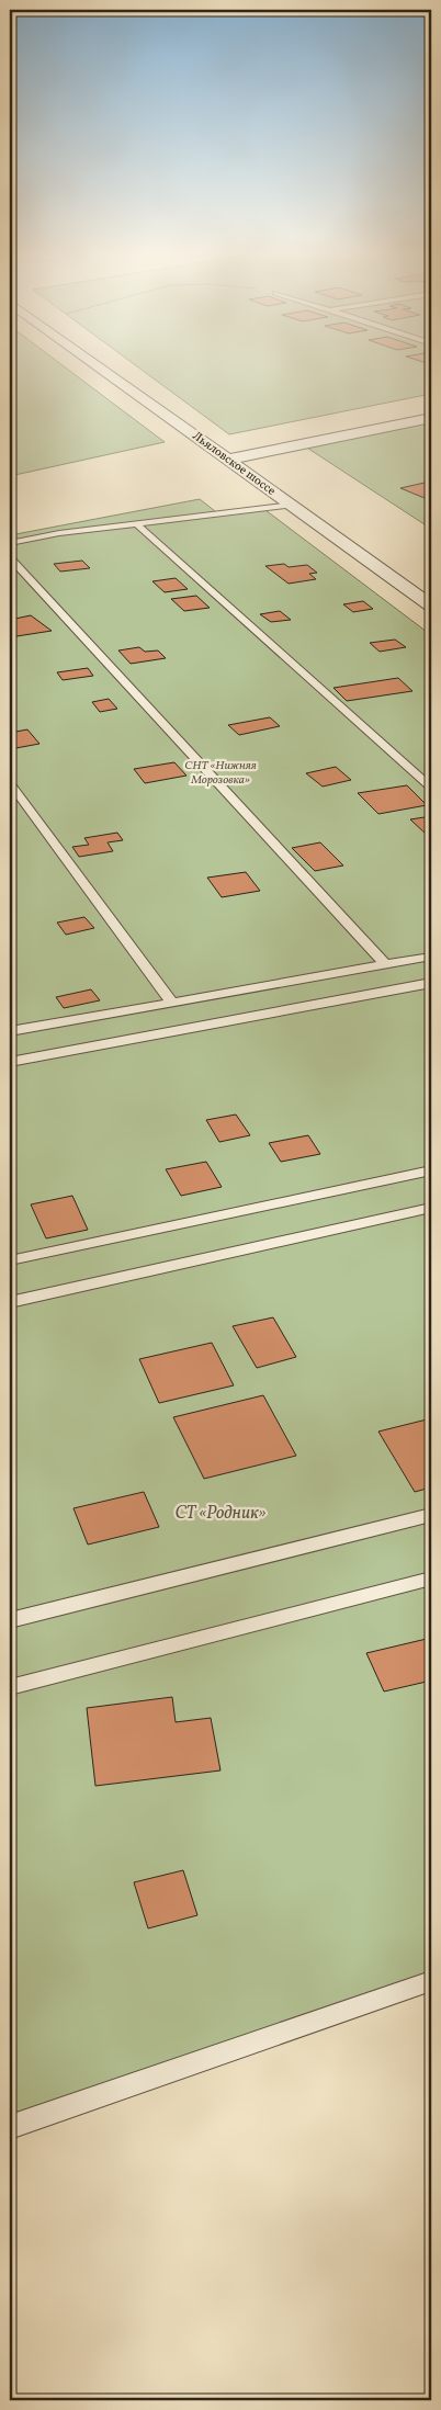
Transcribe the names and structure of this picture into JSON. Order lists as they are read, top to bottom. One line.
{"streets":{"street":["Льяловское шоссе"]},"parks":["СНТ «Нижняя Морозовка»","СТ «Родник»"]}
